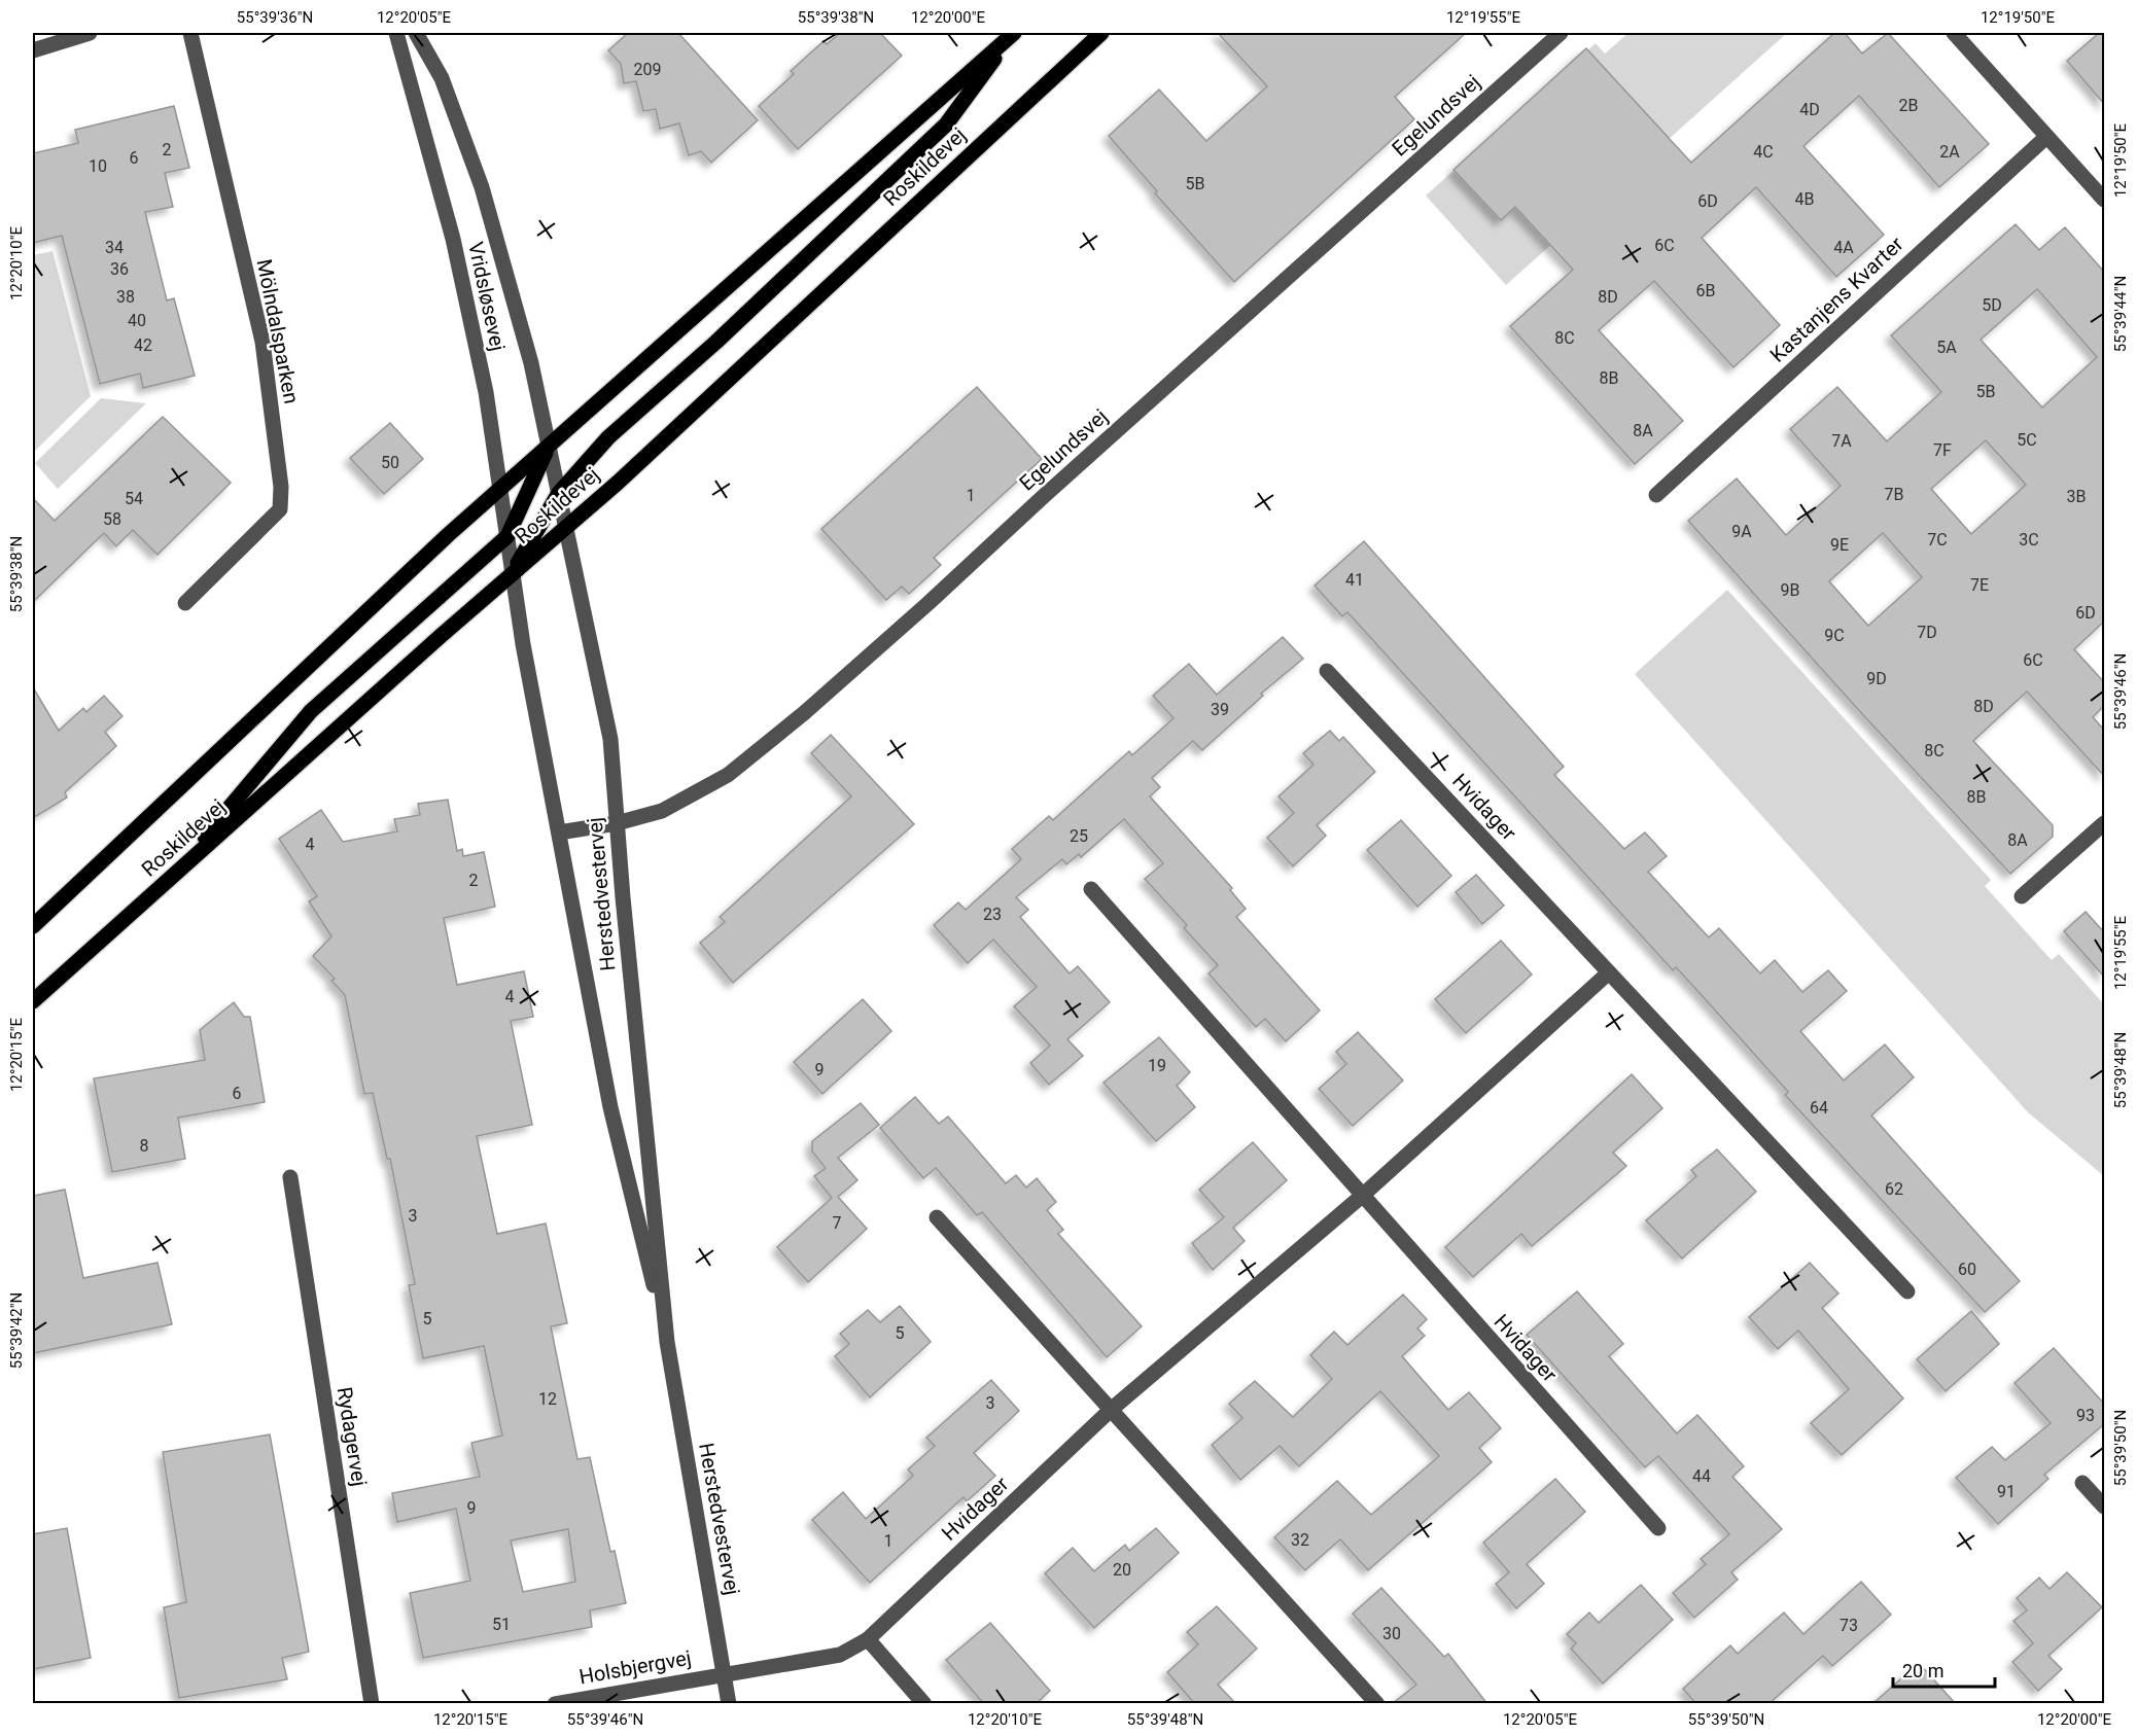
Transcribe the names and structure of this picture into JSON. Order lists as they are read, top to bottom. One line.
{"streets":{"main road":["Roskildevej"],"street":["Egelundsvej","Vridsløsevej","Kastanjens Kvarter","Mölndalsparken","Hvidager","Herstedvestervej","Rydagervej","Holsbjergvej"]},"crossings":[["Egelundsvej","Herstedvestervej"],["Roskildevej","Vridsløsevej"],["Roskildevej","Herstedvestervej"],["Vridsløsevej","Herstedvestervej"],["Hvidager","Herstedvestervej"],["Hvidager","Holsbjergvej"],["Herstedvestervej","Holsbjergvej"]],"house_numbers":["209","2B","4D","2","4C","2A","6","10","5B","4B","6D","6C","34","4A","36","6B","38","8D","5D","40","8C","42","5A","8B","5B","8A","5C","7A","7F","50","7B","1","3B","54","58","9A","7C","3C","9E","41","7E","9B","6D","7D","9C","6C","9D","8D","39","8C","8B","25","8A","4","2","23","4","19","9","6","64","8","62","3","7","60","5","5","12","3","93","44","91","9","32","1","20","51","73","30"],"scale_bar":"20 m","coordinates":["55°39'36\"N","12°20'05\"E","55°39'38\"N","12°20'00\"E","12°19'55\"E","12°19'50\"E","12°20'10\"E","55°39'44\"N","55°39'46\"N","12°20'15\"E","55°39'48\"N","55°39'42\"N","55°39'50\"N"]}
